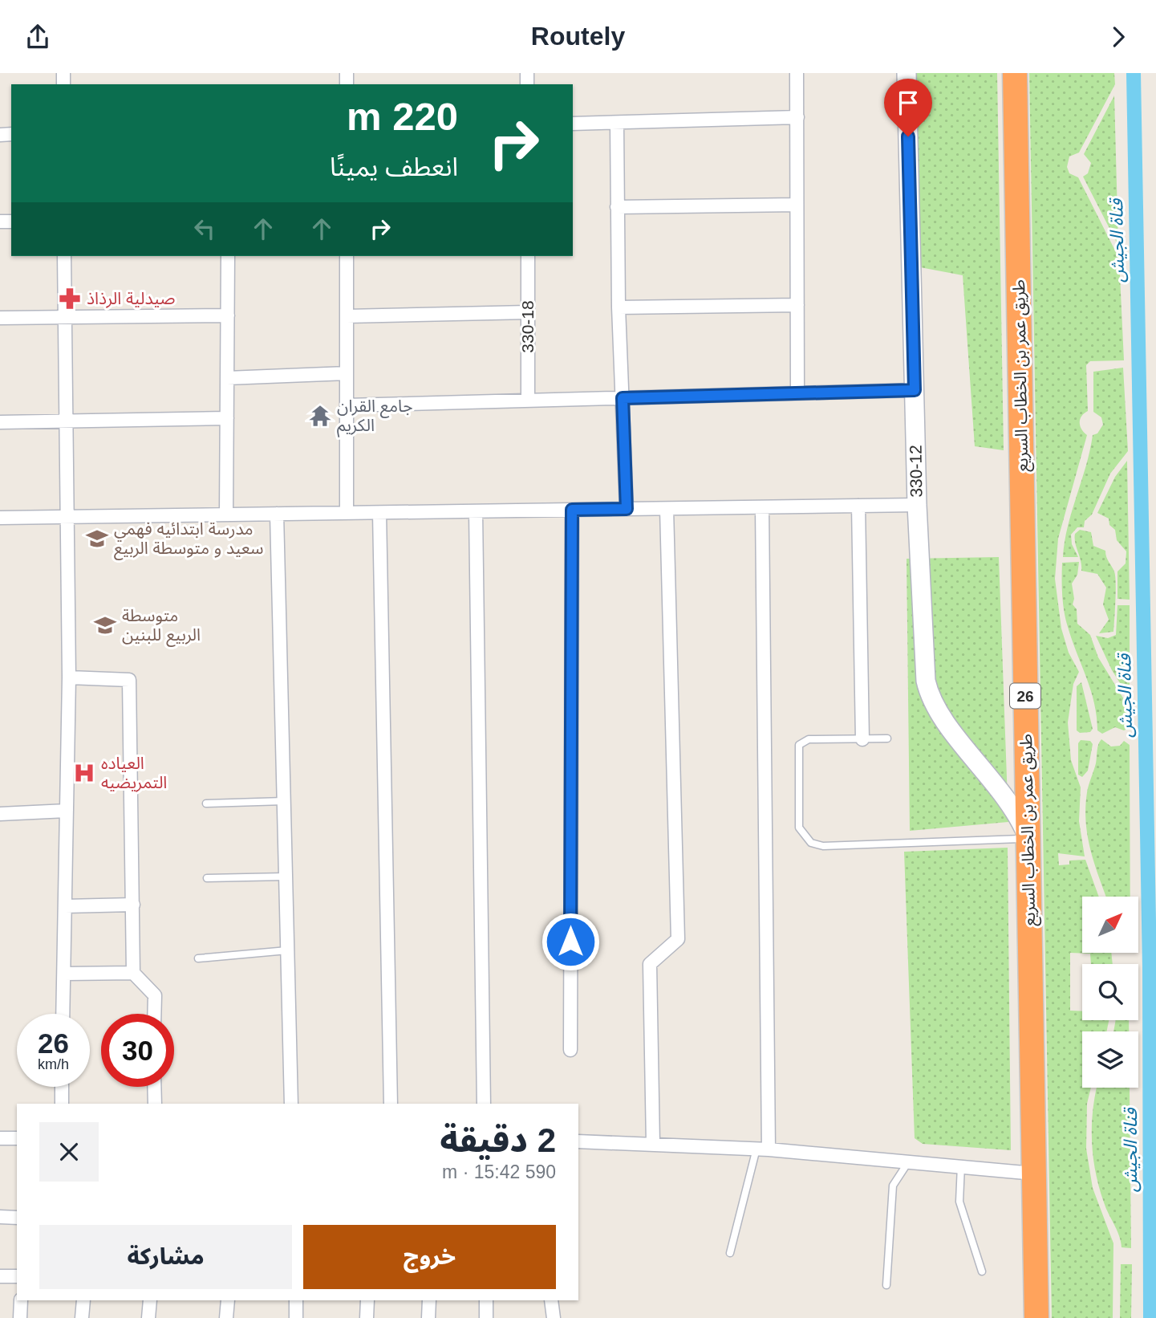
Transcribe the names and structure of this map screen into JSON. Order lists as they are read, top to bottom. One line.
{"streets":{"highway":["طريق عمر بن الخطاب السريع","26"],"street":["330-18","330-12"]},"crossings":[["طريق عمر بن الخطاب السريع","330-12"]],"water":["قناة الجيش"],"places":{"pharmacy":["صيدلية الرذاذ"],"temple":["جامع القران الكريم"],"school or university":["مدرسة ابتدائيه فهمي سعيد و متوسطة الربيع","متوسطة الربيع للبنين"],"hospital":["العياده التمريضيه"]},"north":"top right","page":{"header":"Routely","turn":["220 m","انعطف يمينًا"],"speed":"26 km/h","limit":"30","heading":["2 دقيقة","590 m · 15:42"],"buttons":["خروج","مشاركة"]}}
